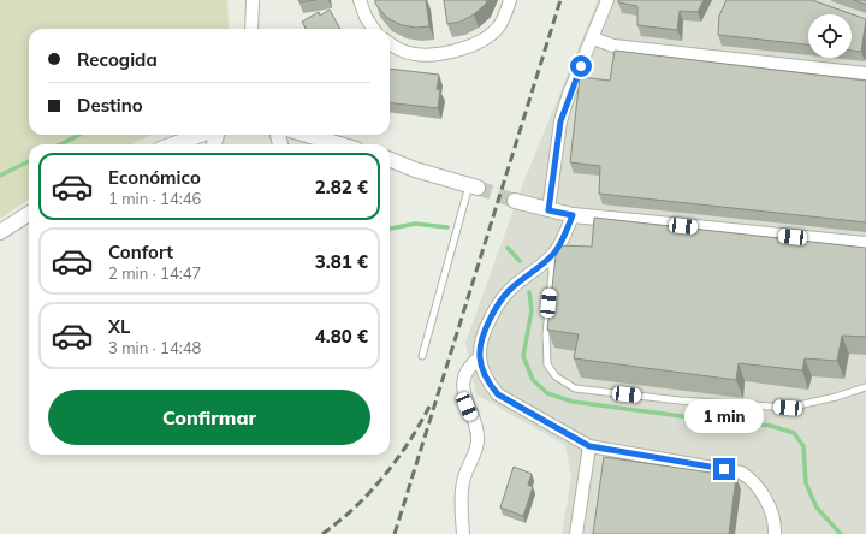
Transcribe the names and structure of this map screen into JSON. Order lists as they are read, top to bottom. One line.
{"page":{"banner":["Recogida","Destino"],"list":[{"name":"Económico","note":"1 min · 14:46","value":"2.82 €"},{"name":"Confort","note":"2 min · 14:47","value":"3.81 €"},{"name":"XL","note":"3 min · 14:48","value":"4.80 €"}],"buttons":"Confirmar","bubble":"1 min"}}
